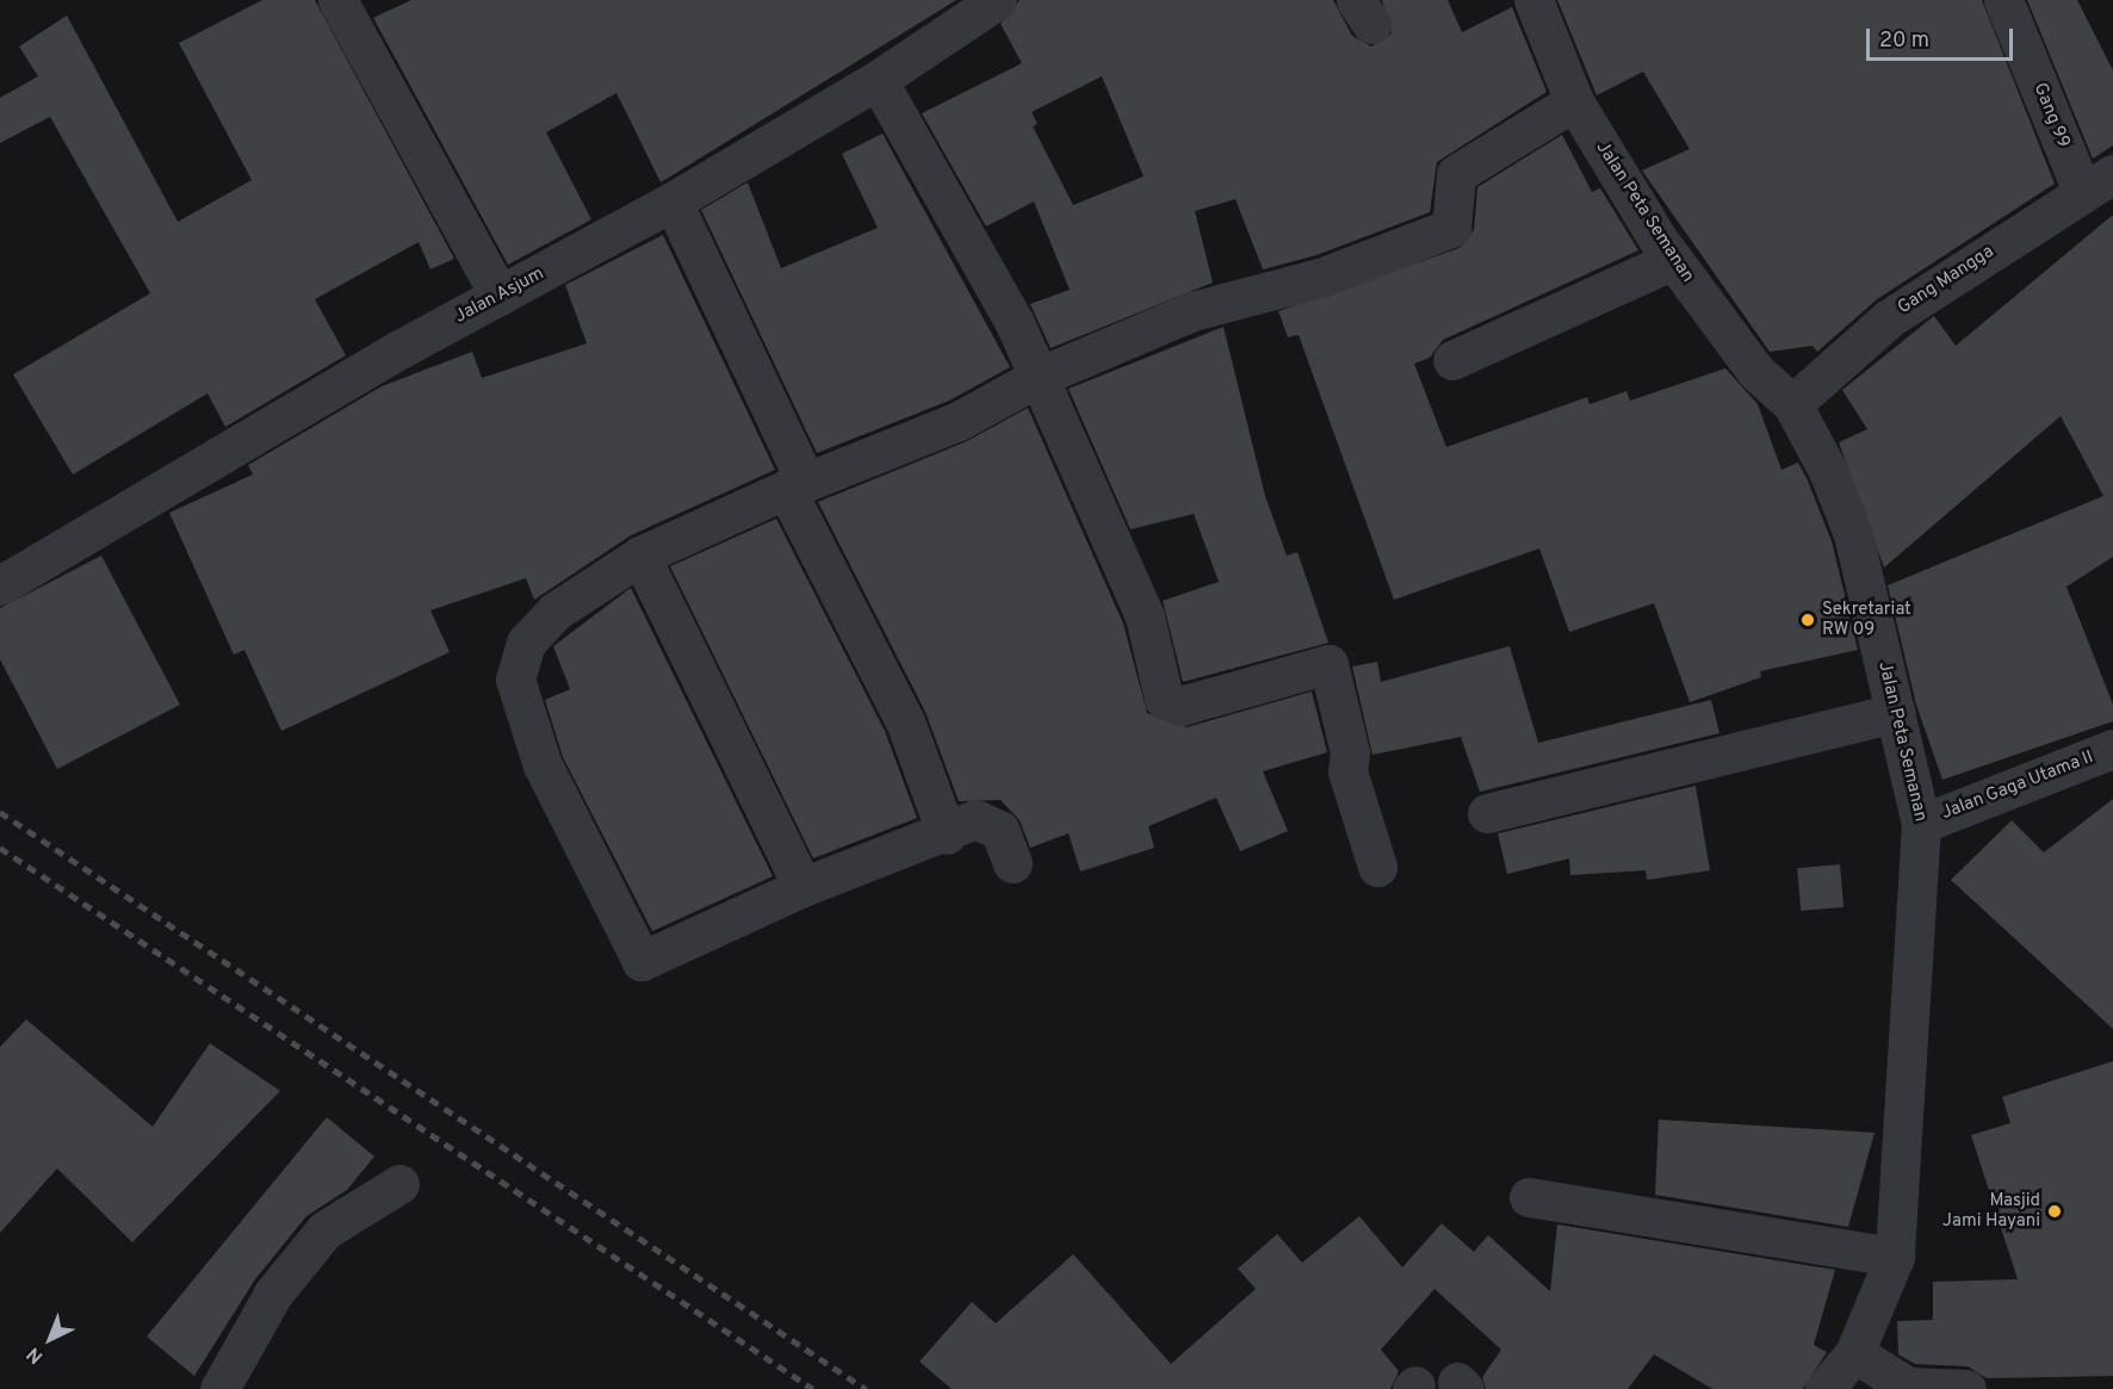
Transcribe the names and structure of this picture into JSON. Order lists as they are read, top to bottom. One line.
{"streets":{"street":["Gang 99","Jalan Peta Semanan","Gang Mangga","Jalan Asjum","Jalan Gaga Utama II"]},"crossings":[["Gang 99","Gang Mangga"],["Jalan Peta Semanan","Gang Mangga"],["Jalan Peta Semanan","Jalan Gaga Utama II"]],"places":["Sekretariat RW 09","Masjid Jami Hayani"],"scale_bar":"20 m","north":"bottom left"}
